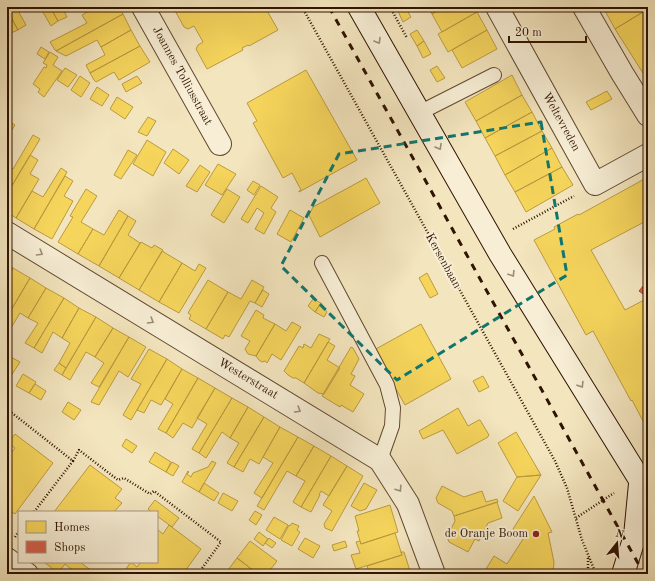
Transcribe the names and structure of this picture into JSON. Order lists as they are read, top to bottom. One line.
{"streets":{"street":["Joannes Tolliusstraat","Weltevreden","Westerstraat"],"path":["Kersenbaan"]},"one_way":["Westerstraat"],"places":["de Oranje Boom"],"legend":["Homes","Shops"],"scale_bar":"20 m","north":"top"}
